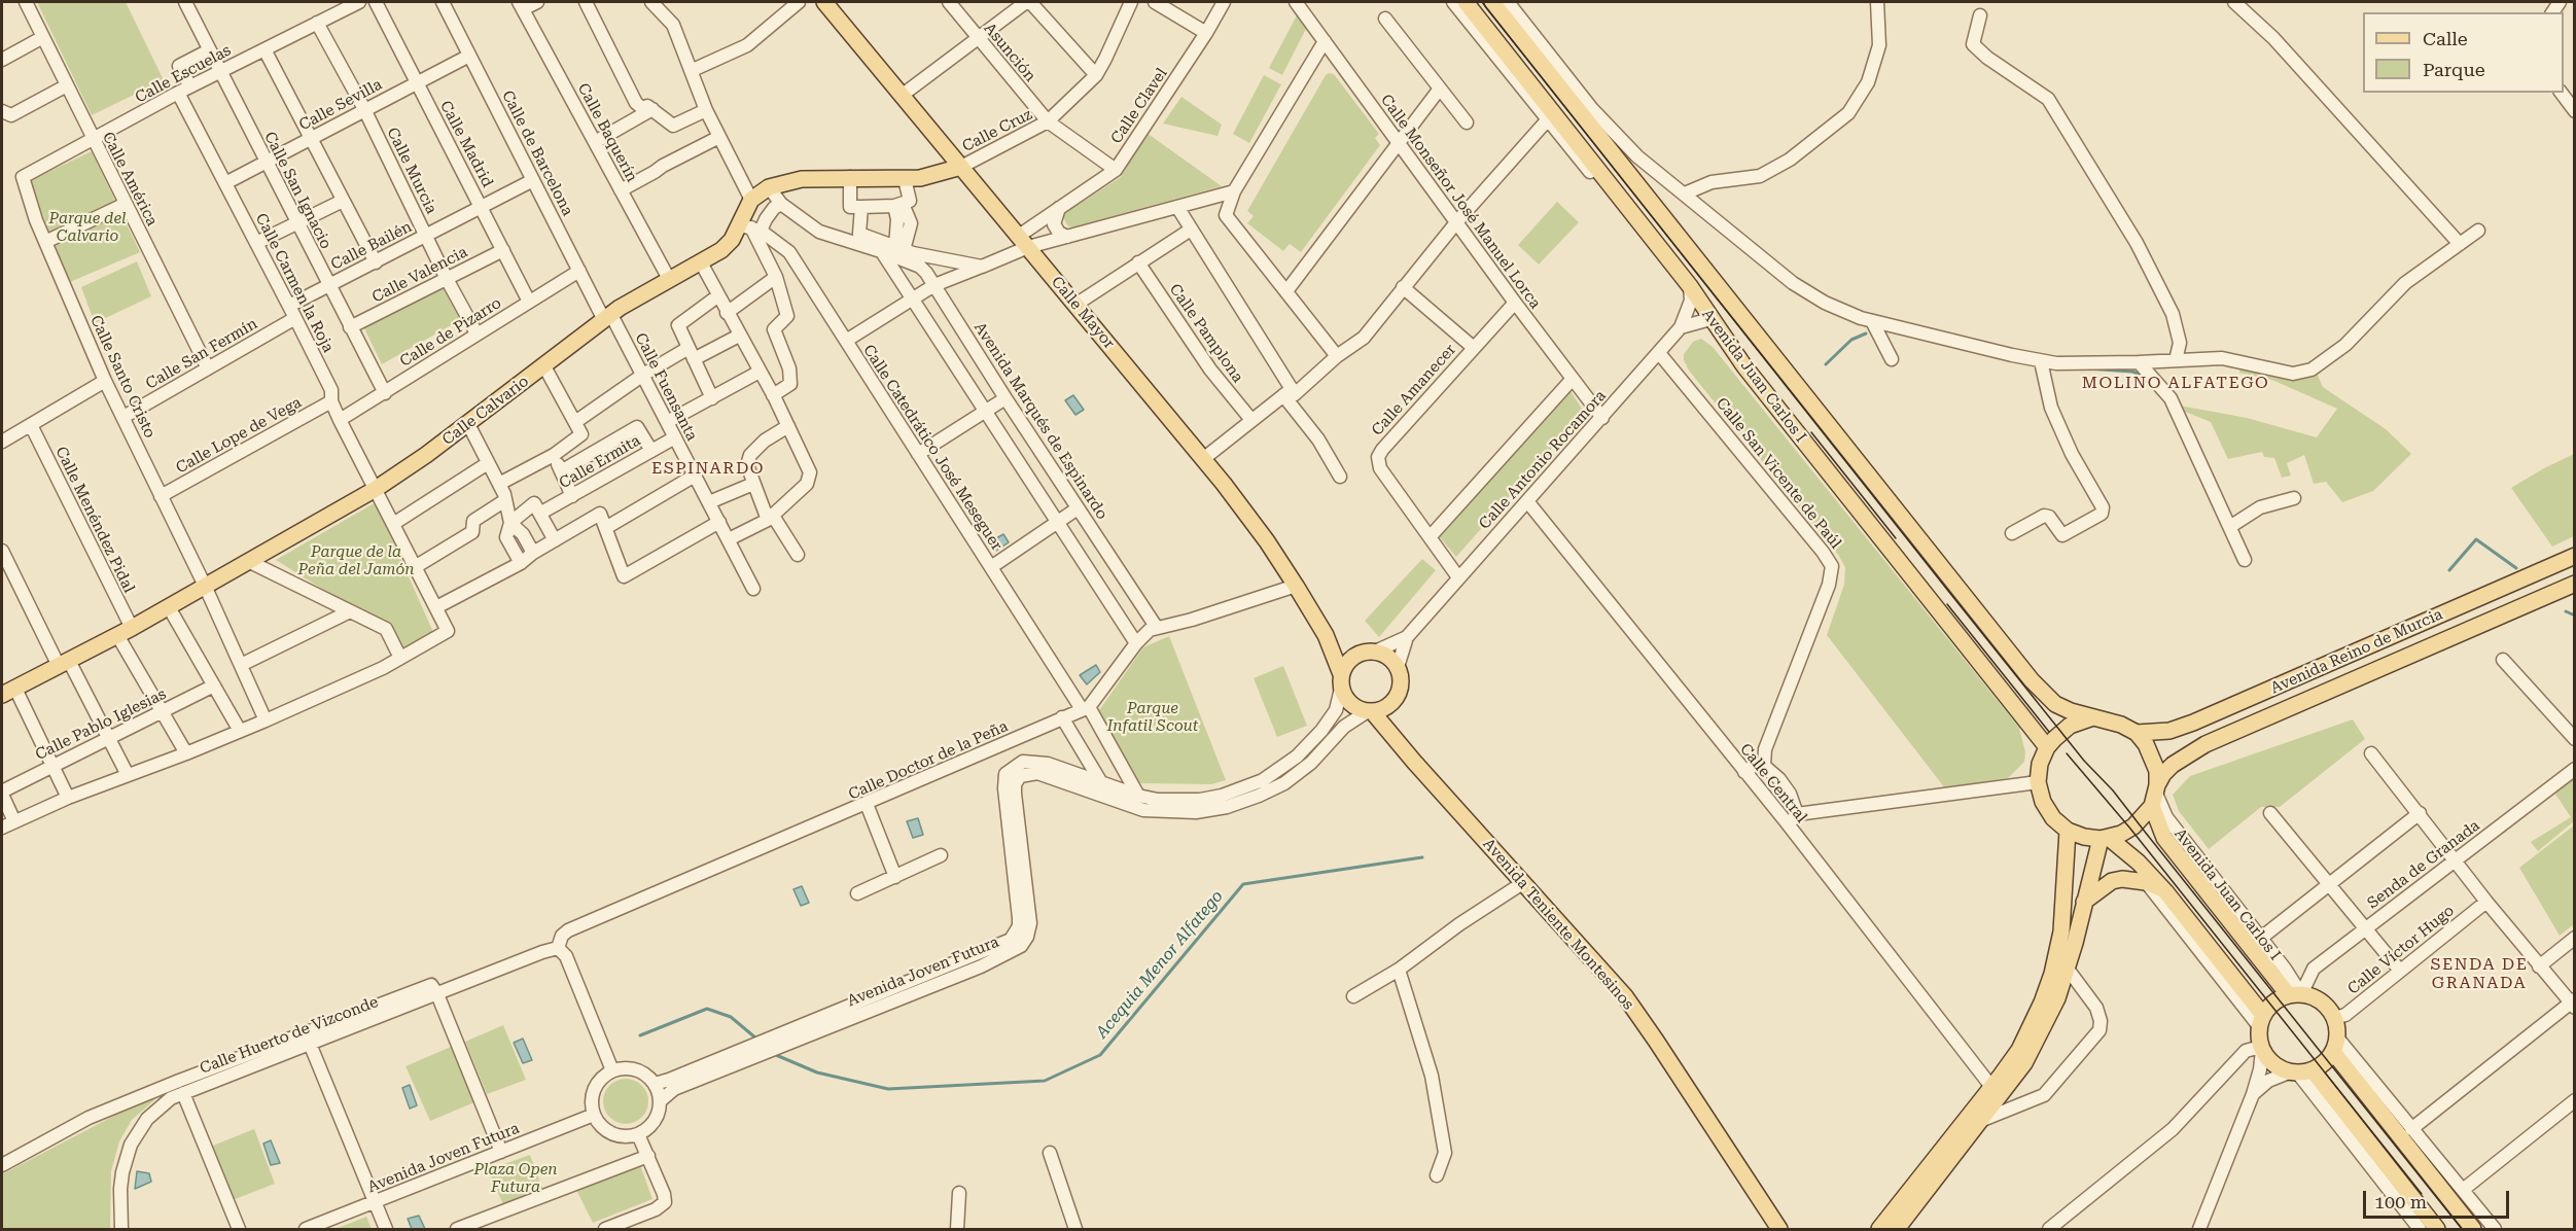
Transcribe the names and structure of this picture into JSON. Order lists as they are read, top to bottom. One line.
{"streets":{"main road":["Calle Mayor","Avenida Juan Carlos I","Calle Calvario","Avenida Reino de Murcia","Avenida Teniente Montesinos"],"street":["Asunción","Calle Escuelas","Calle Sevilla","Calle Clavel","Calle Cruz","Calle Baquerín","Calle Madrid","Calle de Barcelona","Calle Murcia","Calle América","Calle San Ignacio","Calle Monseñor José Manuel Lorca","Calle Bailén","Calle Valencia","Calle Carmen la Roja","Calle de Pizarro","Calle Pamplona","Calle San Fermín","Calle Santo Cristo","Calle Fuensanta","Calle Amanecer","Avenida Marqués de Espinardo","Calle Lope de Vega","Calle Catedrático José Meseguer","Calle Antonio Rocamora","Calle Ermita","Calle San Vicente de Paúl","Calle Menéndez Pidal","Calle Pablo Iglesias","Calle Doctor de la Peña","Calle Central","Senda de Granada","Calle Víctor Hugo","Avenida Joven Futura","Calle Huerto de Vizconde"]},"crossings":[["Asunción","Calle Clavel"],["Asunción","Calle Cruz"],["Calle Escuelas","Calle Murcia"],["Calle Escuelas","Calle América"],["Calle Escuelas","Calle San Ignacio"],["Calle Escuelas","Calle Carmen la Roja"],["Calle Escuelas","Calle Santo Cristo"],["Calle Sevilla","Calle Madrid"],["Calle Sevilla","Calle de Barcelona"],["Calle Sevilla","Calle Murcia"],["Calle Sevilla","Calle San Ignacio"],["Calle Sevilla","Calle Carmen la Roja"],["Calle Clavel","Calle Mayor"],["Calle Cruz","Calle Mayor"],["Calle Cruz","Calle Calvario"],["Calle Baquerín","Calle Calvario"],["Calle Madrid","Calle Bailén"],["Calle Madrid","Calle Valencia"],["Calle Madrid","Calle de Pizarro"],["Calle de Barcelona","Calle Bailén"],["Calle de Barcelona","Calle de Pizarro"],["Calle de Barcelona","Calle Fuensanta"],["Calle de Barcelona","Calle Calvario"],["Calle Murcia","Calle Bailén"],["Calle Murcia","Calle Valencia"],["Calle Murcia","Calle de Pizarro"],["Calle América","Calle San Fermín"],["Calle San Ignacio","Calle Bailén"],["Calle San Ignacio","Calle Valencia"],["Calle San Ignacio","Calle de Pizarro"],["Calle Monseñor José Manuel Lorca","Calle Amanecer"],["Calle Monseñor José Manuel Lorca","Calle Antonio Rocamora"],["Calle Bailén","Calle Carmen la Roja"],["Calle Carmen la Roja","Calle de Pizarro"],["Calle Carmen la Roja","Calle San Fermín"],["Calle Carmen la Roja","Calle Calvario"],["Calle Carmen la Roja","Calle Lope de Vega"],["Calle Mayor","Calle Calvario"],["Calle Mayor","Calle Antonio Rocamora"],["Calle Mayor","Avenida Teniente Montesinos"],["Calle Mayor","Avenida Joven Futura"],["Calle San Fermín","Calle Santo Cristo"],["Avenida Juan Carlos I","Calle Antonio Rocamora"],["Avenida Juan Carlos I","Avenida Reino de Murcia"],["Avenida Juan Carlos I","Senda de Granada"],["Avenida Juan Carlos I","Calle Víctor Hugo"],["Calle Santo Cristo","Calle Calvario"],["Calle Santo Cristo","Calle Lope de Vega"],["Calle Fuensanta","Calle Calvario"],["Calle Fuensanta","Calle Ermita"],["Calle Calvario","Avenida Marqués de Espinardo"],["Calle Calvario","Calle Catedrático José Meseguer"],["Calle Calvario","Calle Menéndez Pidal"],["Calle Catedrático José Meseguer","Calle Doctor de la Peña"],["Calle Catedrático José Meseguer","Avenida Joven Futura"],["Calle Antonio Rocamora","Calle San Vicente de Paúl"],["Calle Antonio Rocamora","Calle Central"],["Calle Antonio Rocamora","Avenida Teniente Montesinos"],["Calle Antonio Rocamora","Avenida Joven Futura"],["Calle Menéndez Pidal","Calle Pablo Iglesias"],["Calle Doctor de la Peña","Calle Huerto de Vizconde"],["Senda de Granada","Calle Víctor Hugo"],["Avenida Teniente Montesinos","Avenida Joven Futura"]],"districts":["MOLINO ALFATEGO","ESPINARDO","SENDA DE GRANADA"],"water":["Acequia Menor Alfatego"],"parks":["Parque del Calvario","Parque de la Peña del Jamón","Parque Infatil Scout","Plaza Open Futura"],"legend":["Calle","Parque"],"scale_bar":"100 m"}
